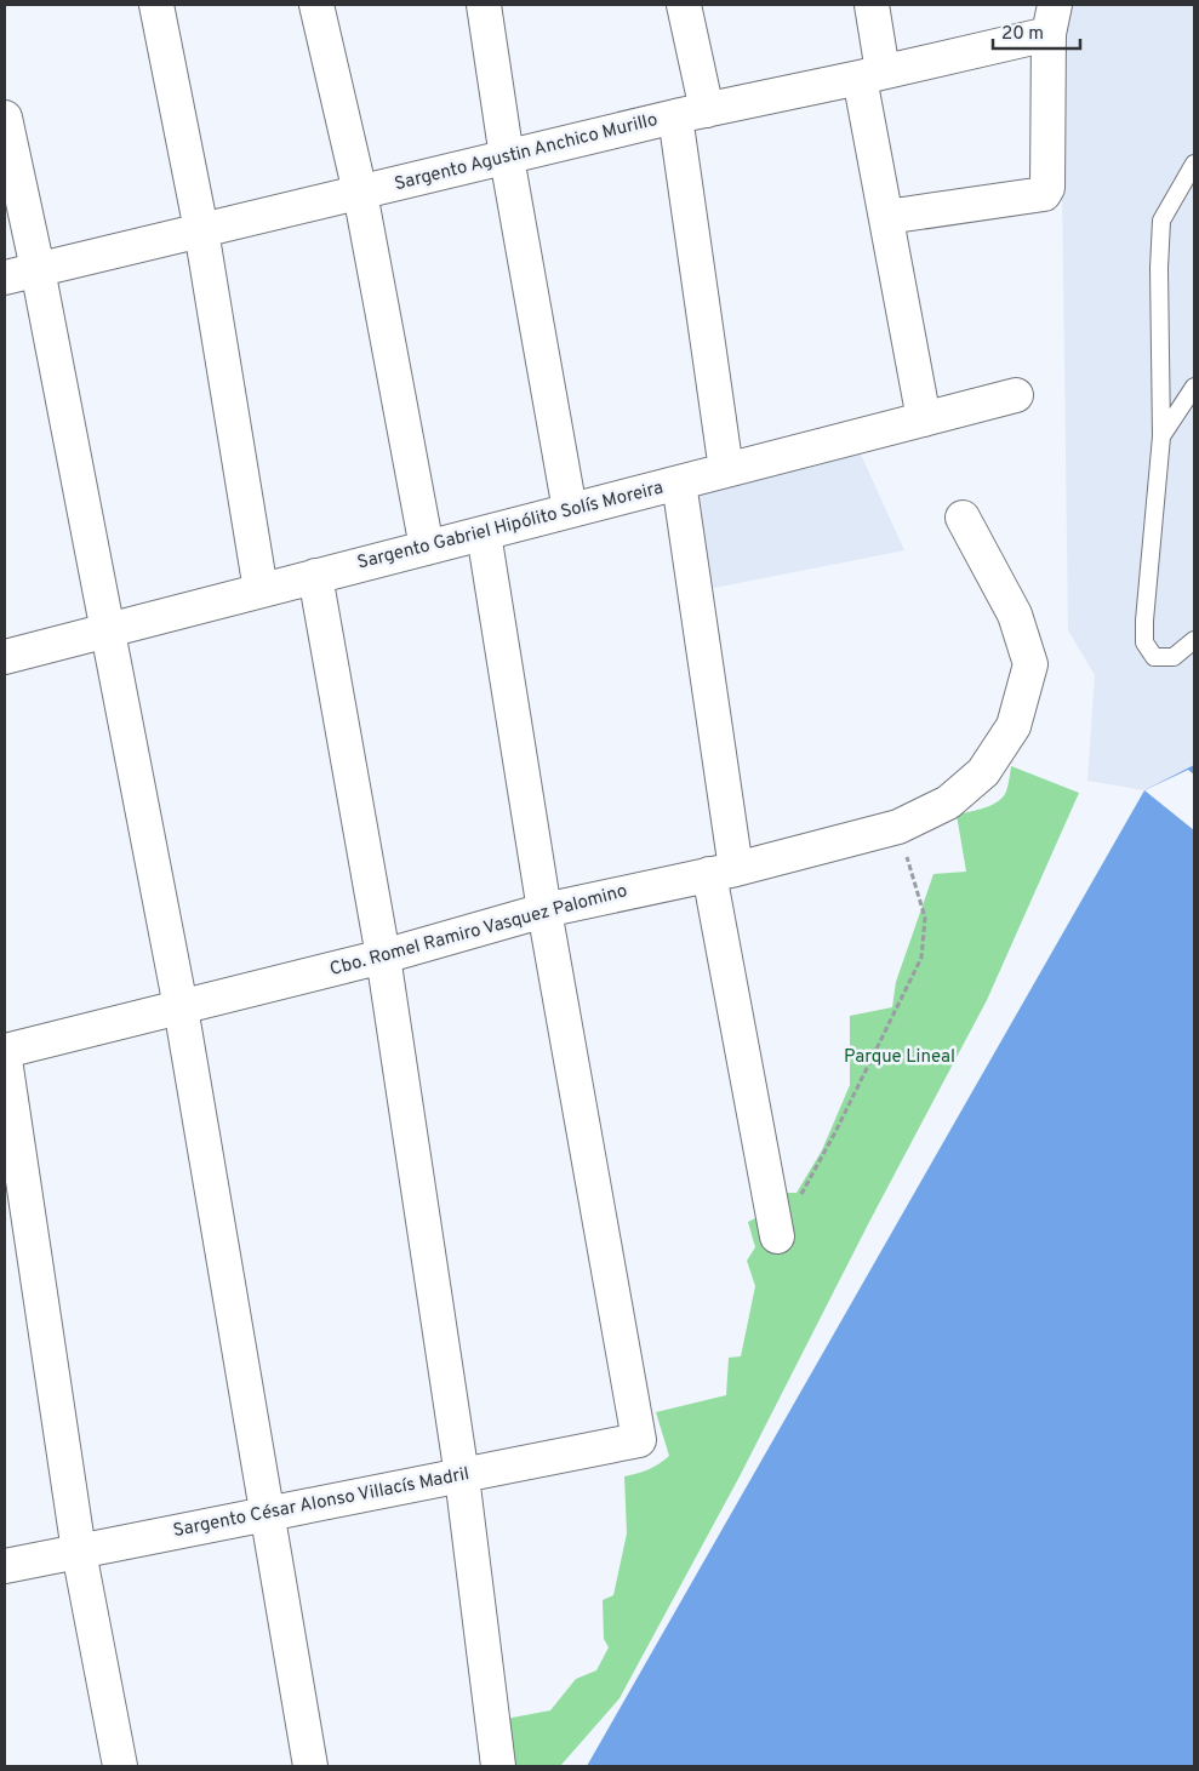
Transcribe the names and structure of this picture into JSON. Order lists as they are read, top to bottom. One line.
{"streets":{"street":["Sargento Agustin Anchico Murillo","Sargento Gabriel Hipólito Solís Moreira","Cbo. Romel Ramiro Vasquez Palomino","Sargento César Alonso Villacís Madril"]},"crossings":[["Cbo. Romel Ramiro Vasquez Palomino","Sargento César Alonso Villacís Madril"]],"parks":["Parque Lineal"],"scale_bar":"20 m"}
